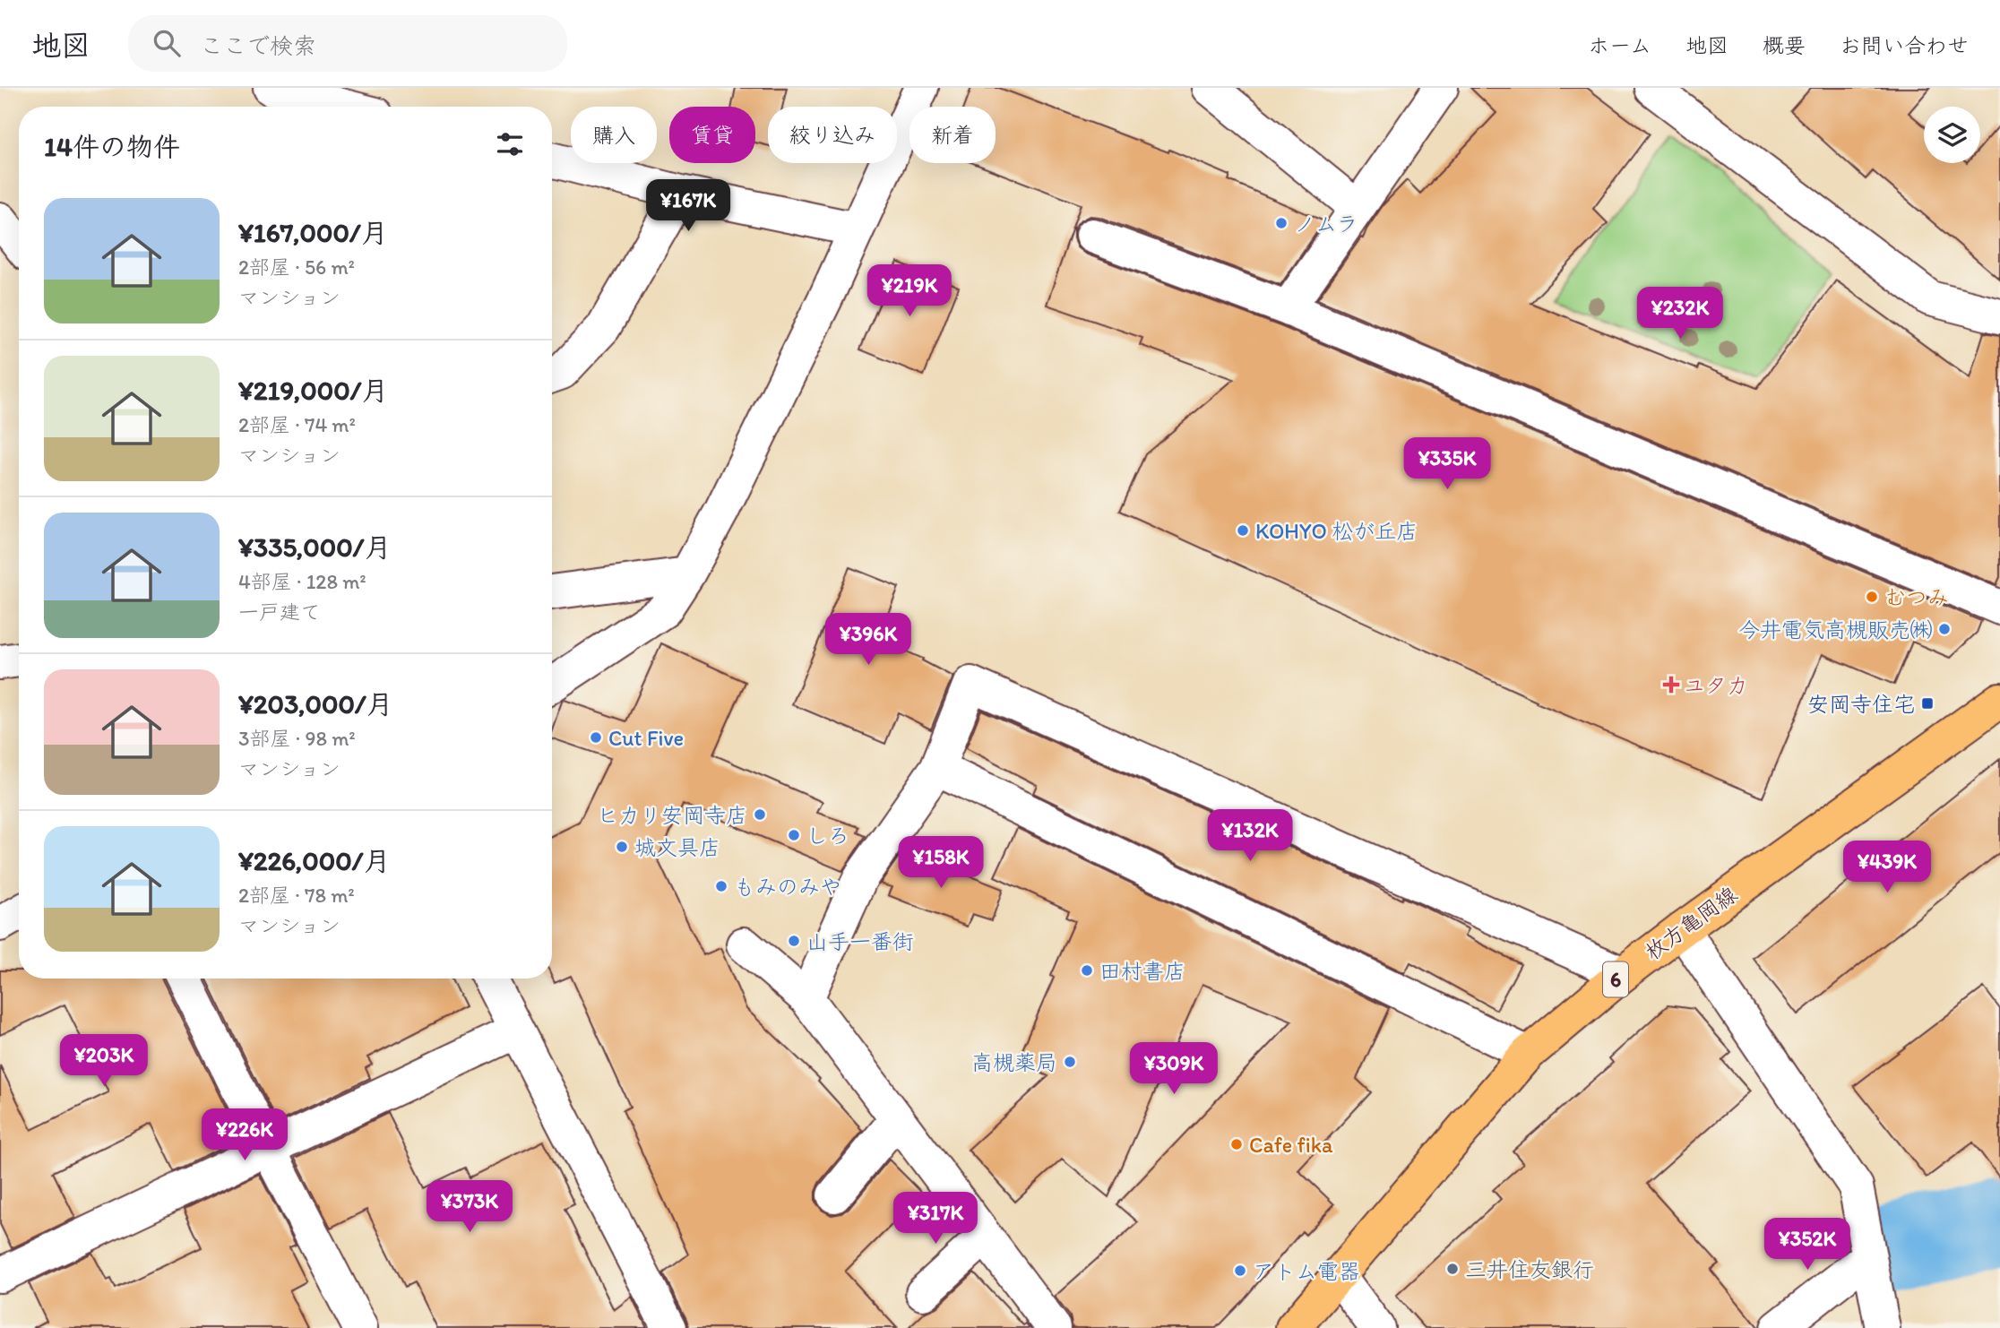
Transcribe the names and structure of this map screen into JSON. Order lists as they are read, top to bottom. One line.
{"streets":{"main road":["枚方亀岡線","6"]},"places":{"other":["ノムラ","KOHYO 松が丘店","むつみ","今井電気高槻販売㈱","Cut Five","ヒカリ安岡寺店","しろ","城文具店","もみのみや","山手一番街","田村書店","高槻薬局","Cafe fika","三井住友銀行","アトム電器"],"health":["ユタカ"],"transit":["安岡寺住宅"]},"page":{"header":"地図","search":"ここで検索","nav":["ホーム","地図","概要","お問い合わせ"],"chip":["購入","賃貸","絞り込み","新着"],"heading":"14件の物件","price":["¥167K","¥219K","¥232K","¥335K","¥396K","¥132K","¥158K","¥439K","¥203K","¥309K","¥226K","¥373K","¥317K","¥352K"],"list":[{"name":"¥167,000/月","note":"2部屋 · 56 m² · マンション"},{"name":"¥219,000/月","note":"2部屋 · 74 m² · マンション"},{"name":"¥335,000/月","note":"4部屋 · 128 m² · 一戸建て"},{"name":"¥203,000/月","note":"3部屋 · 98 m² · マンション"},{"name":"¥226,000/月","note":"2部屋 · 78 m² · マンション"}]}}
